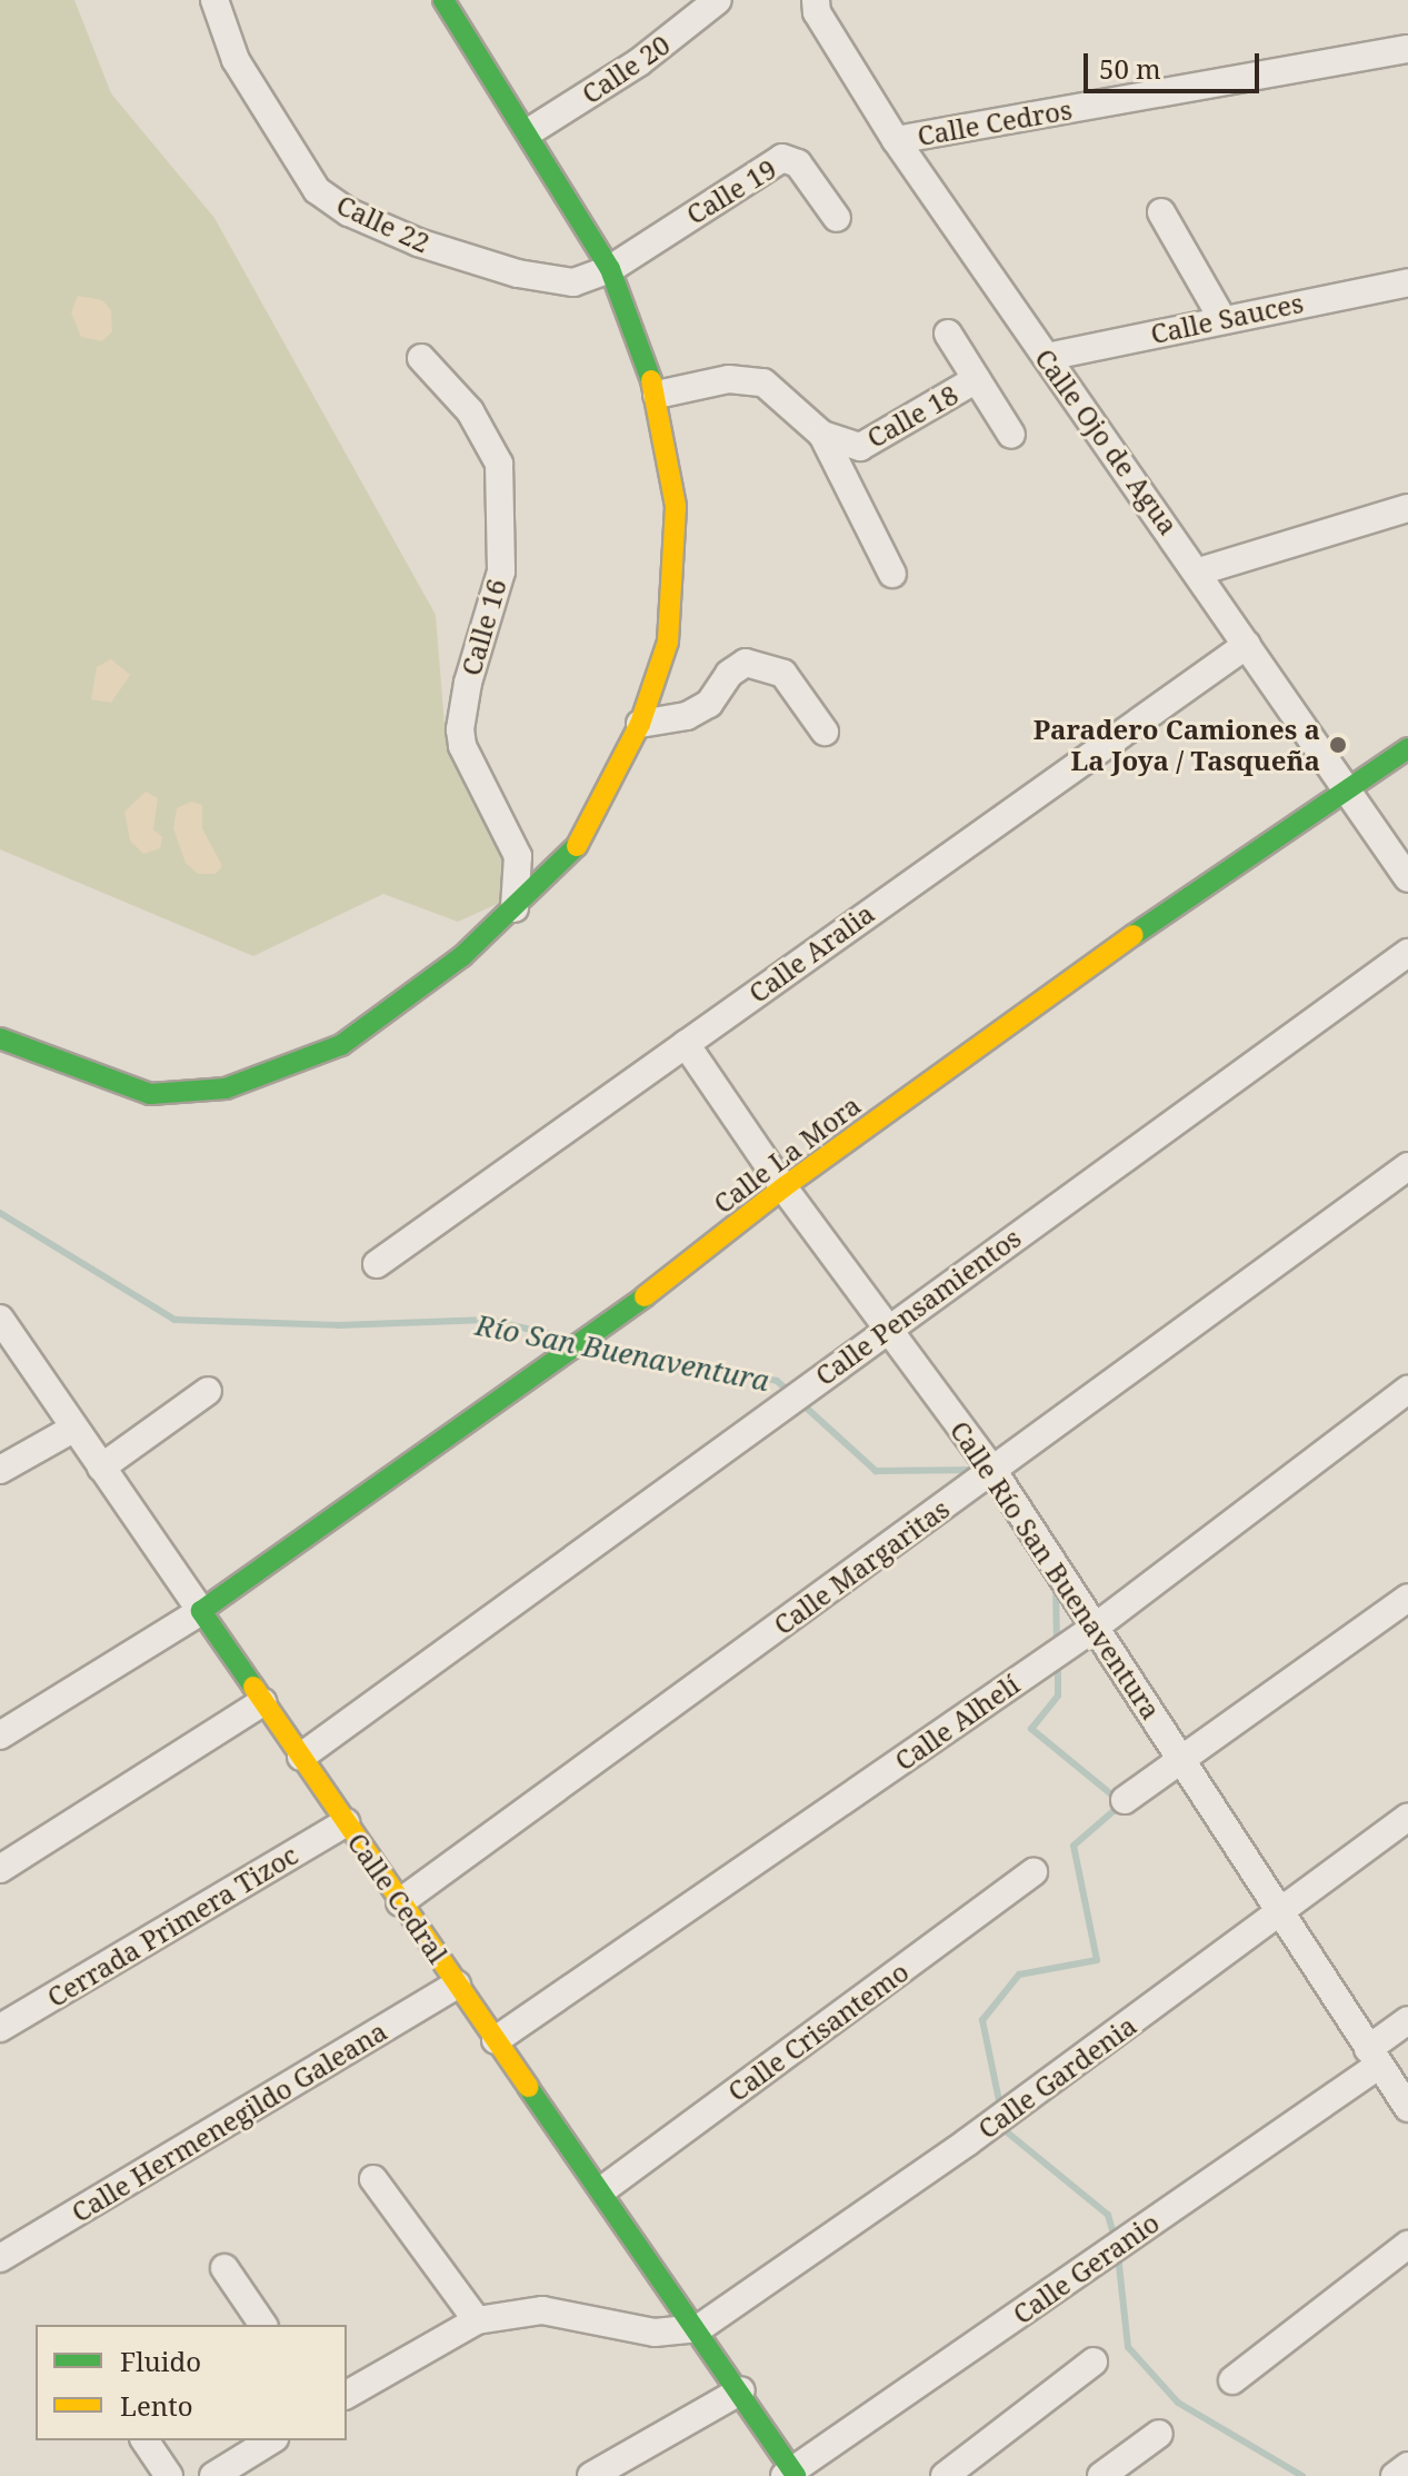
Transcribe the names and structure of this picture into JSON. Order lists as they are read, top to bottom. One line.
{"streets":{"street":["Calle 20","Calle Cedros","Calle 19","Calle 22","Calle Sauces","Calle 18","Calle Ojo de Agua","Calle 16","Calle Aralia","Calle La Mora","Calle Pensamientos","Calle Margaritas","Calle Río San Buenaventura","Calle Alhelí","Calle Cedral","Cerrada Primera Tizoc","Calle Crisantemo","Calle Gardenia","Calle Hermenegildo Galeana","Calle Geranio"]},"crossings":[["Calle Cedros","Calle Ojo de Agua"],["Calle 19","Calle 22"],["Calle Sauces","Calle Ojo de Agua"],["Calle Ojo de Agua","Calle Aralia"],["Calle Ojo de Agua","Calle La Mora"],["Calle Aralia","Calle Río San Buenaventura"],["Calle La Mora","Calle Río San Buenaventura"],["Calle La Mora","Calle Cedral"],["Calle Pensamientos","Calle Río San Buenaventura"],["Calle Pensamientos","Calle Cedral"],["Calle Margaritas","Calle Río San Buenaventura"],["Calle Margaritas","Calle Cedral"],["Calle Río San Buenaventura","Calle Alhelí"],["Calle Río San Buenaventura","Calle Gardenia"],["Calle Río San Buenaventura","Calle Geranio"],["Calle Alhelí","Calle Cedral"],["Calle Cedral","Cerrada Primera Tizoc"],["Calle Cedral","Calle Crisantemo"],["Calle Cedral","Calle Gardenia"],["Calle Cedral","Calle Hermenegildo Galeana"],["Calle Cedral","Calle Geranio"]],"water":["Río San Buenaventura"],"places":["Paradero Camiones a La Joya / Tasqueña"],"legend":["Fluido","Lento"],"scale_bar":"50 m"}
